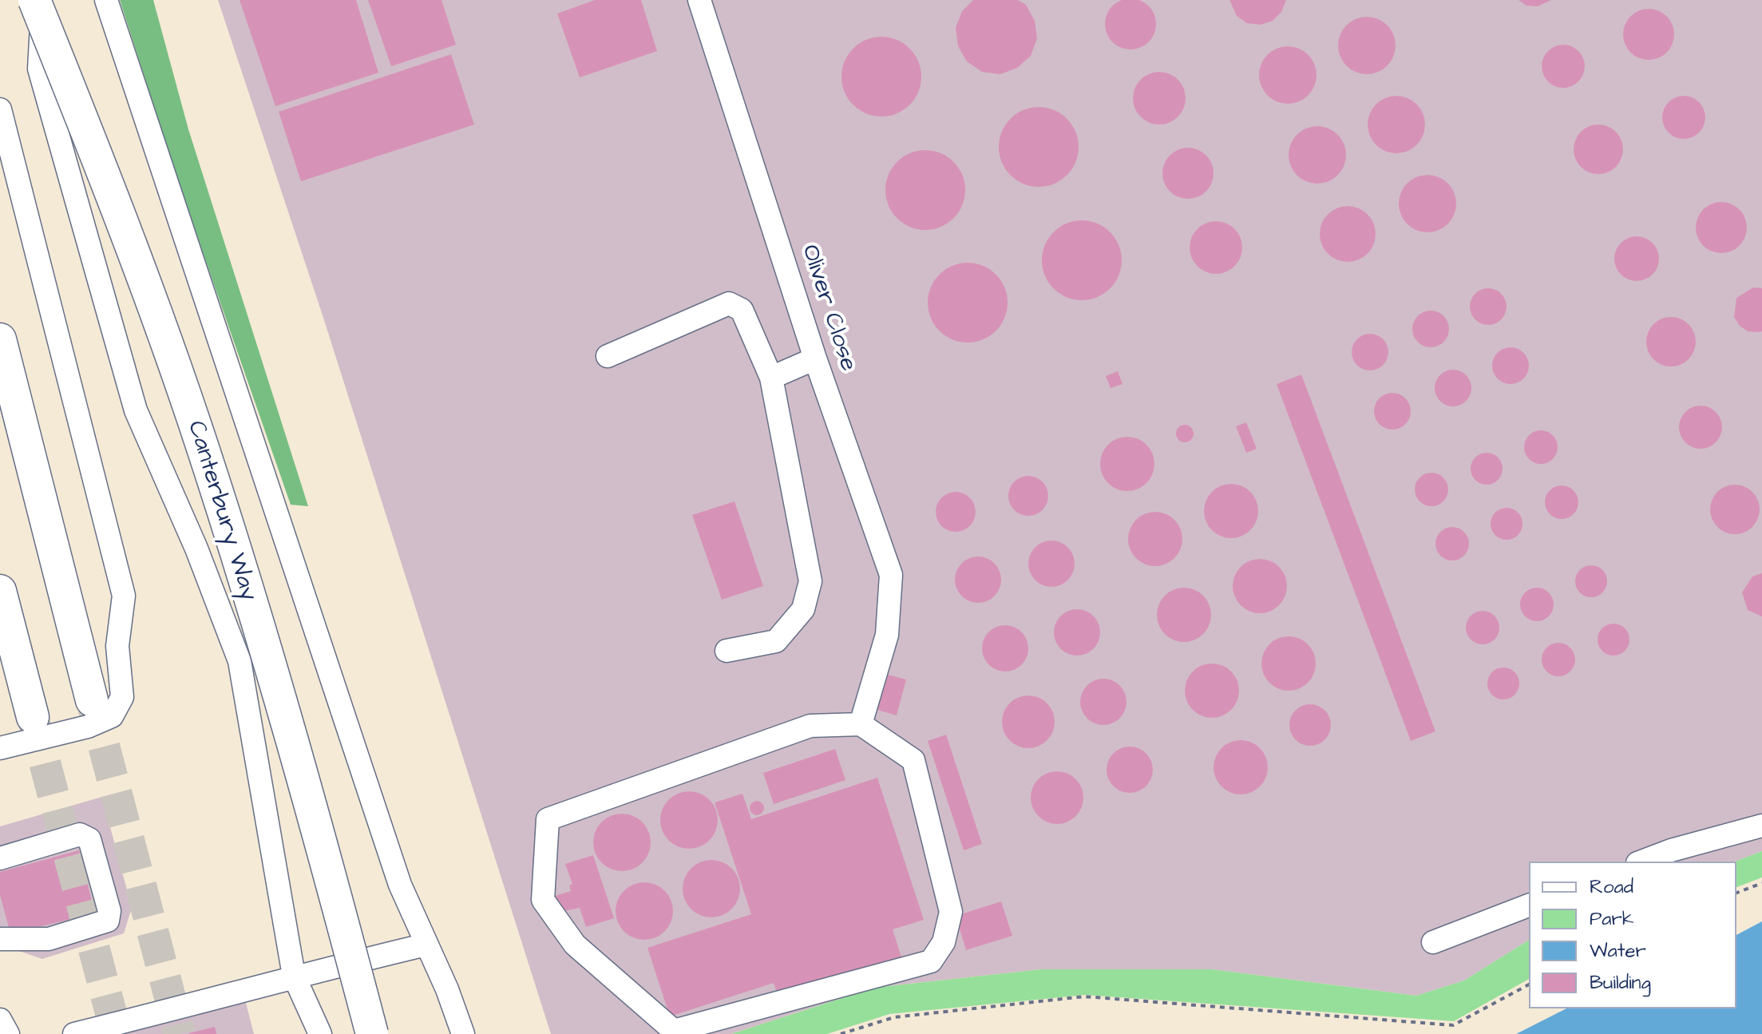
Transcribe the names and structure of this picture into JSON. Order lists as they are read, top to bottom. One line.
{"streets":{"highway":["Canterbury Way"],"street":["Oliver Close"]},"legend":["Road","Park","Water","Building"]}
